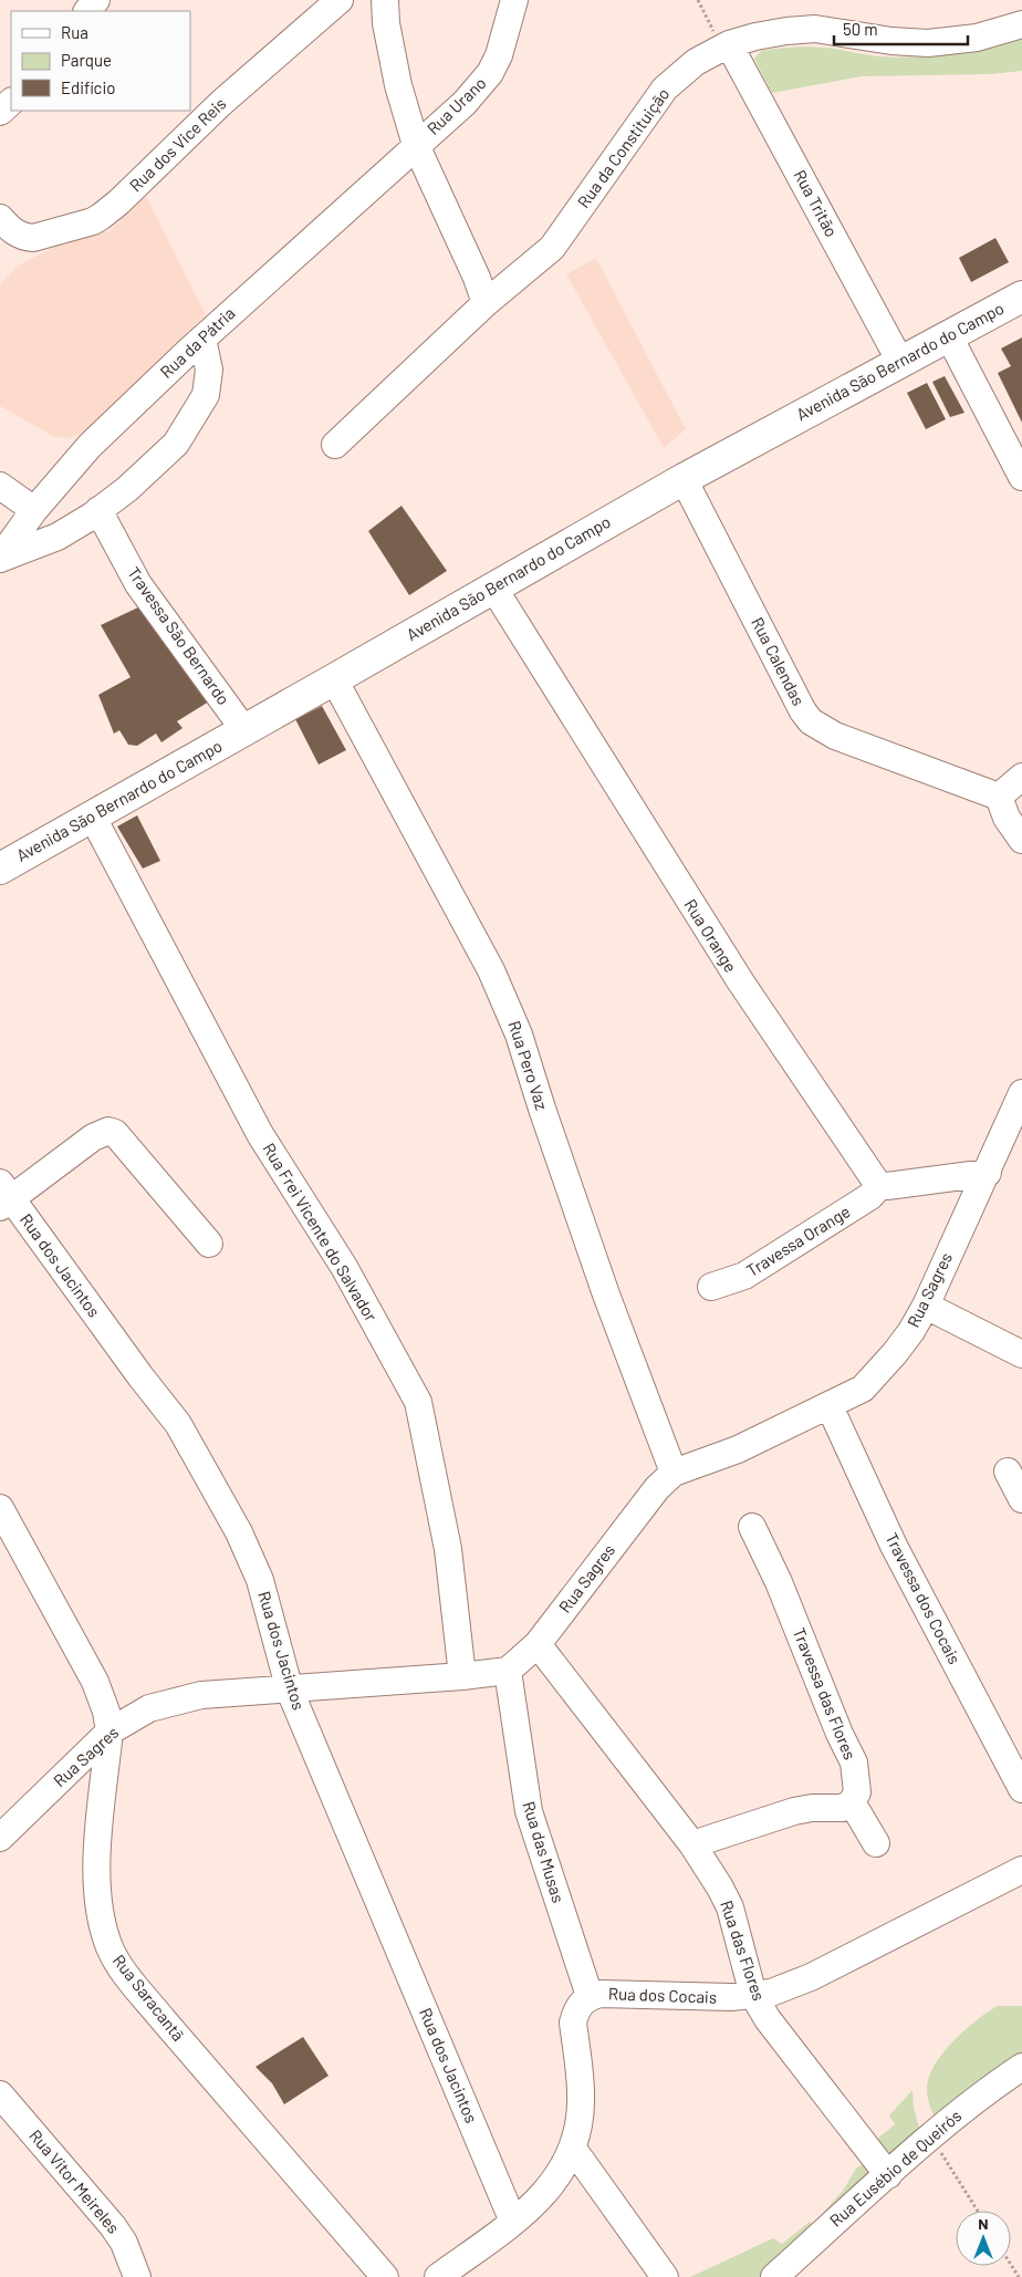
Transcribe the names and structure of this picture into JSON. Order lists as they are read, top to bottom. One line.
{"streets":{"main road":["Avenida São Bernardo do Campo"],"street":["Rua Urano","Rua dos Vice Reis","Rua da Constituição","Rua Tritão","Rua da Pátria","Travessa São Bernardo","Rua Calendas","Rua Orange","Rua Pero Vaz","Rua Frei Vicente do Salvador","Travessa Orange","Rua dos Jacintos","Rua Sagres","Travessa dos Cocais","Travessa das Flores","Rua das Musas","Rua das Flores","Rua dos Cocais","Rua Saracantã","Rua Eusébio de Queirós","Rua Vitor Meireles"]},"crossings":[["Rua Urano","Rua da Pátria"],["Rua da Constituição","Rua Tritão"],["Rua Tritão","Avenida São Bernardo do Campo"],["Avenida São Bernardo do Campo","Travessa São Bernardo"],["Avenida São Bernardo do Campo","Rua Calendas"],["Avenida São Bernardo do Campo","Rua Orange"],["Avenida São Bernardo do Campo","Rua Pero Vaz"],["Avenida São Bernardo do Campo","Rua Frei Vicente do Salvador"],["Rua Orange","Travessa Orange"],["Rua Pero Vaz","Rua Sagres"],["Rua Frei Vicente do Salvador","Rua Sagres"],["Rua dos Jacintos","Rua Sagres"],["Rua dos Jacintos","Rua dos Cocais"],["Rua Sagres","Travessa dos Cocais"],["Rua Sagres","Rua das Musas"],["Rua Sagres","Rua das Flores"],["Rua Sagres","Rua Saracantã"],["Rua das Musas","Rua dos Cocais"],["Rua das Flores","Rua dos Cocais"],["Rua das Flores","Rua Eusébio de Queirós"]],"legend":["Rua","Parque","Edifício"],"scale_bar":"50 m","north":"top"}
